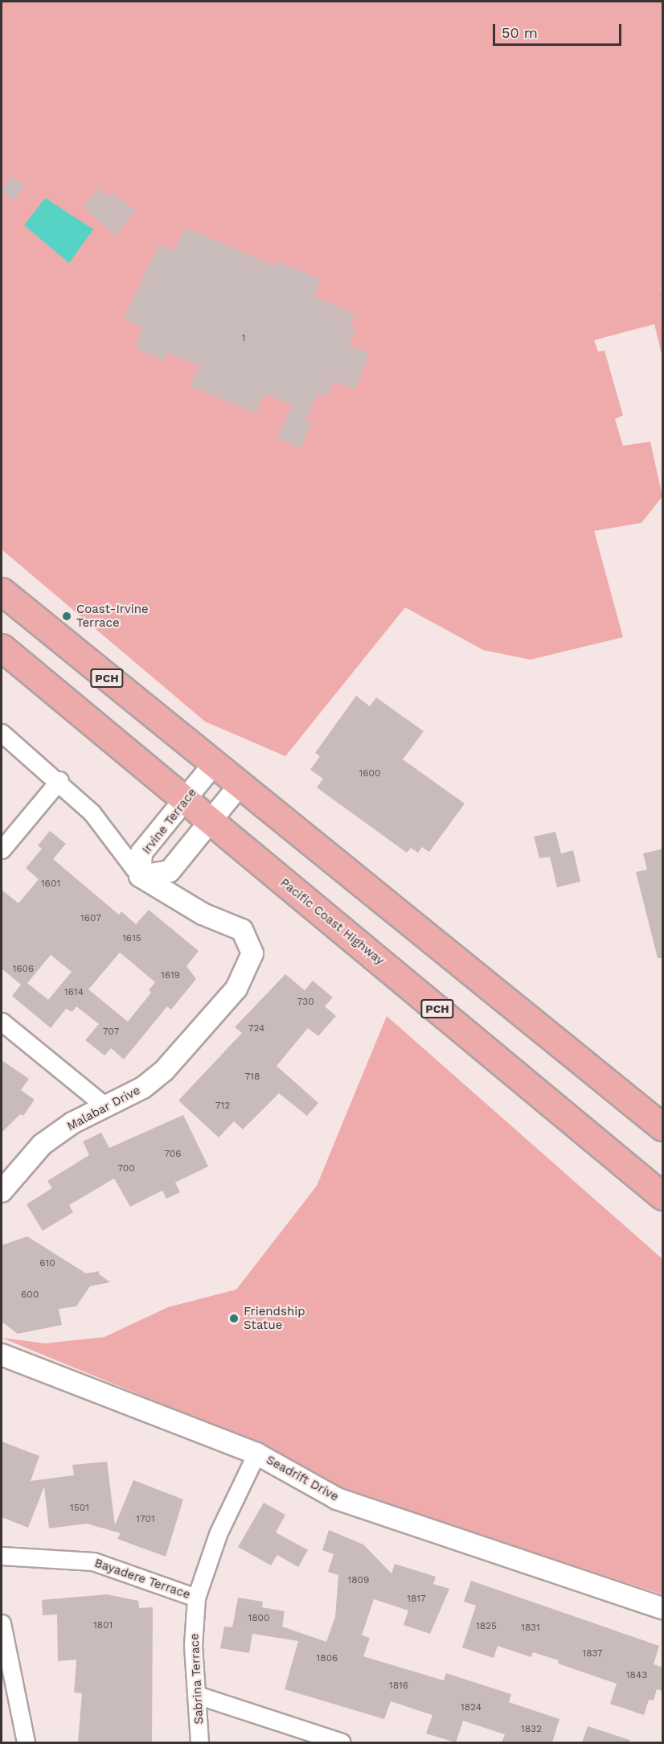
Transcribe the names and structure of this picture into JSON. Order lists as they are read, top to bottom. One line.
{"streets":{"highway":["PCH","Pacific Coast Highway"],"street":["Irvine Terrace","Malabar Drive","Seadrift Drive","Bayadere Terrace","Sabrina Terrace"]},"crossings":[["PCH","Irvine Terrace"],["Irvine Terrace","Pacific Coast Highway"],["Irvine Terrace","Malabar Drive"],["Seadrift Drive","Sabrina Terrace"],["Bayadere Terrace","Sabrina Terrace"]],"places":["Coast-Irvine Terrace","Friendship Statue"],"house_numbers":["1","1600","1601","1607","1615","1606","1619","1614","730","724","707","718","712","706","700","610","600","1501","1701","1809","1817","1800","1801","1825","1831","1837","1806","1843","1816","1824","1832"],"scale_bar":"50 m"}
